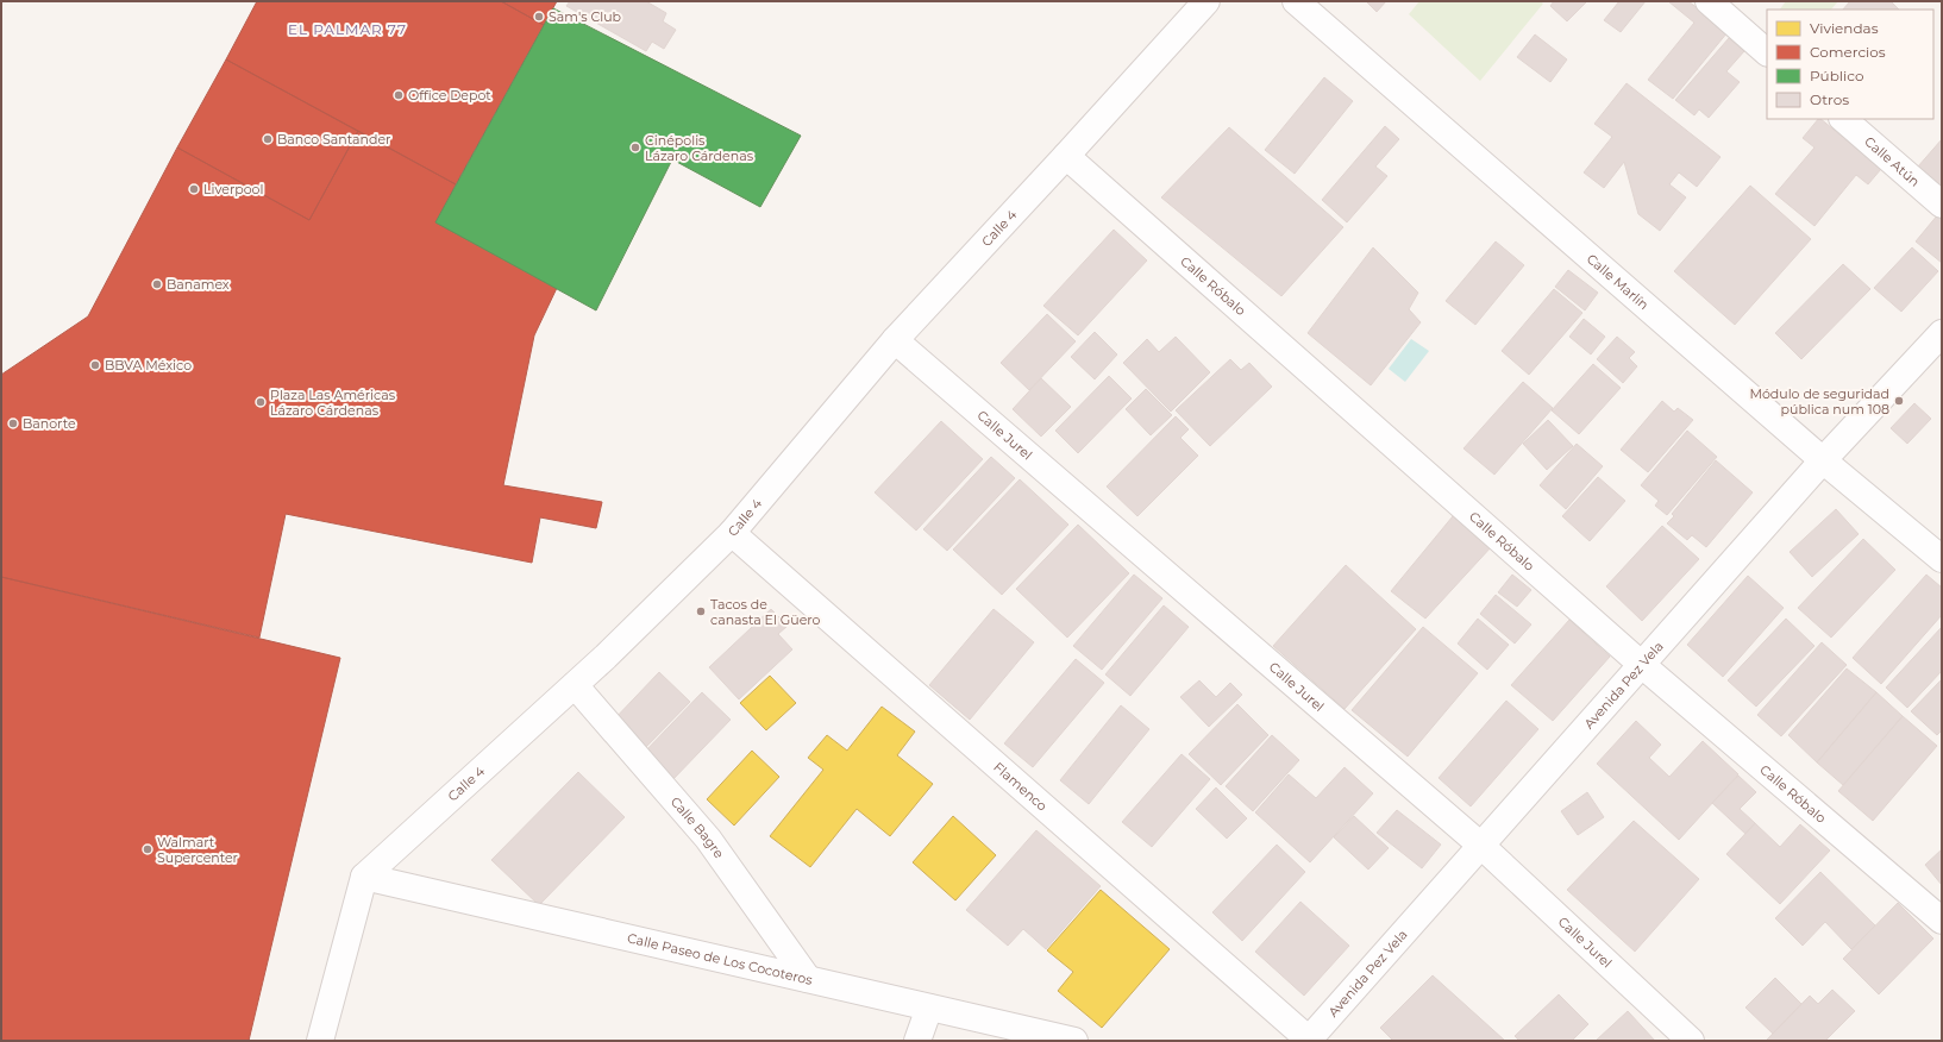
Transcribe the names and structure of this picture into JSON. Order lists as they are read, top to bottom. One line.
{"streets":{"street":["Calle Atún","Calle 4","Calle Marlín","Calle Róbalo","Calle Jurel","Avenida Pez Vela","Flamenco","Calle Bagre","Calle Paseo de Los Cocoteros"]},"crossings":[["Calle 4","Calle Róbalo"],["Calle 4","Calle Jurel"],["Calle 4","Flamenco"],["Calle 4","Calle Bagre"],["Calle 4","Calle Paseo de Los Cocoteros"],["Calle Marlín","Avenida Pez Vela"],["Calle Róbalo","Avenida Pez Vela"],["Calle Jurel","Avenida Pez Vela"],["Avenida Pez Vela","Flamenco"],["Calle Bagre","Calle Paseo de Los Cocoteros"]],"districts":["EL PALMAR 77"],"places":["Sam's Club","Office Depot","Banco Santander","Cinépolis Lázaro Cárdenas","Liverpool","Banamex","BBVA México","Módulo de seguridad pública num 108","Plaza Las Américas Lázaro Cárdenas","Banorte","Tacos de canasta El Güero","Walmart Supercenter"],"legend":["Viviendas","Comercios","Público","Otros"]}
